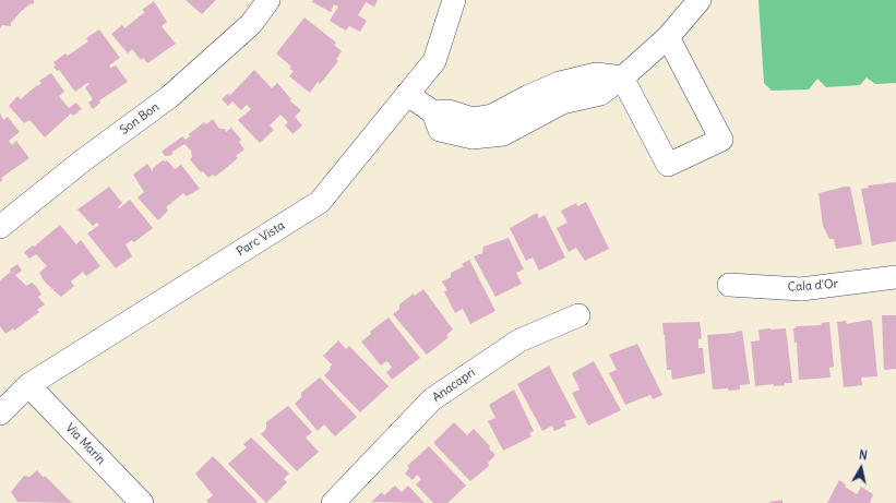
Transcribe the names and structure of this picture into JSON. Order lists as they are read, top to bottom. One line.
{"streets":{"street":["Son Bon","Parc Vista","Cala d'Or","Anacapri","Via Marin"]},"crossings":[["Parc Vista","Via Marin"]],"north":"top"}
